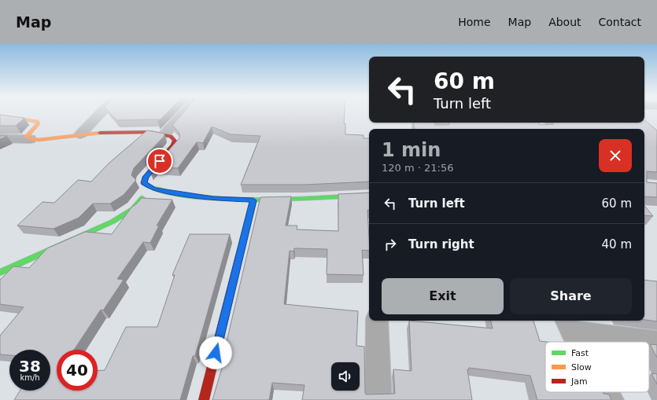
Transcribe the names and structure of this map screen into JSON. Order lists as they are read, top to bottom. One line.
{"legend":["Fast","Slow","Jam"],"page":{"header":"Map","nav":["Home","Map","About","Contact"],"turn":["60 m","Turn left"],"heading":["1 min","120 m · 21:56"],"list":[{"name":"Turn left","value":"60 m"},{"name":"Turn right","value":"40 m"}],"buttons":["Exit","Share"],"speed":"38 km/h","limit":"40"}}
